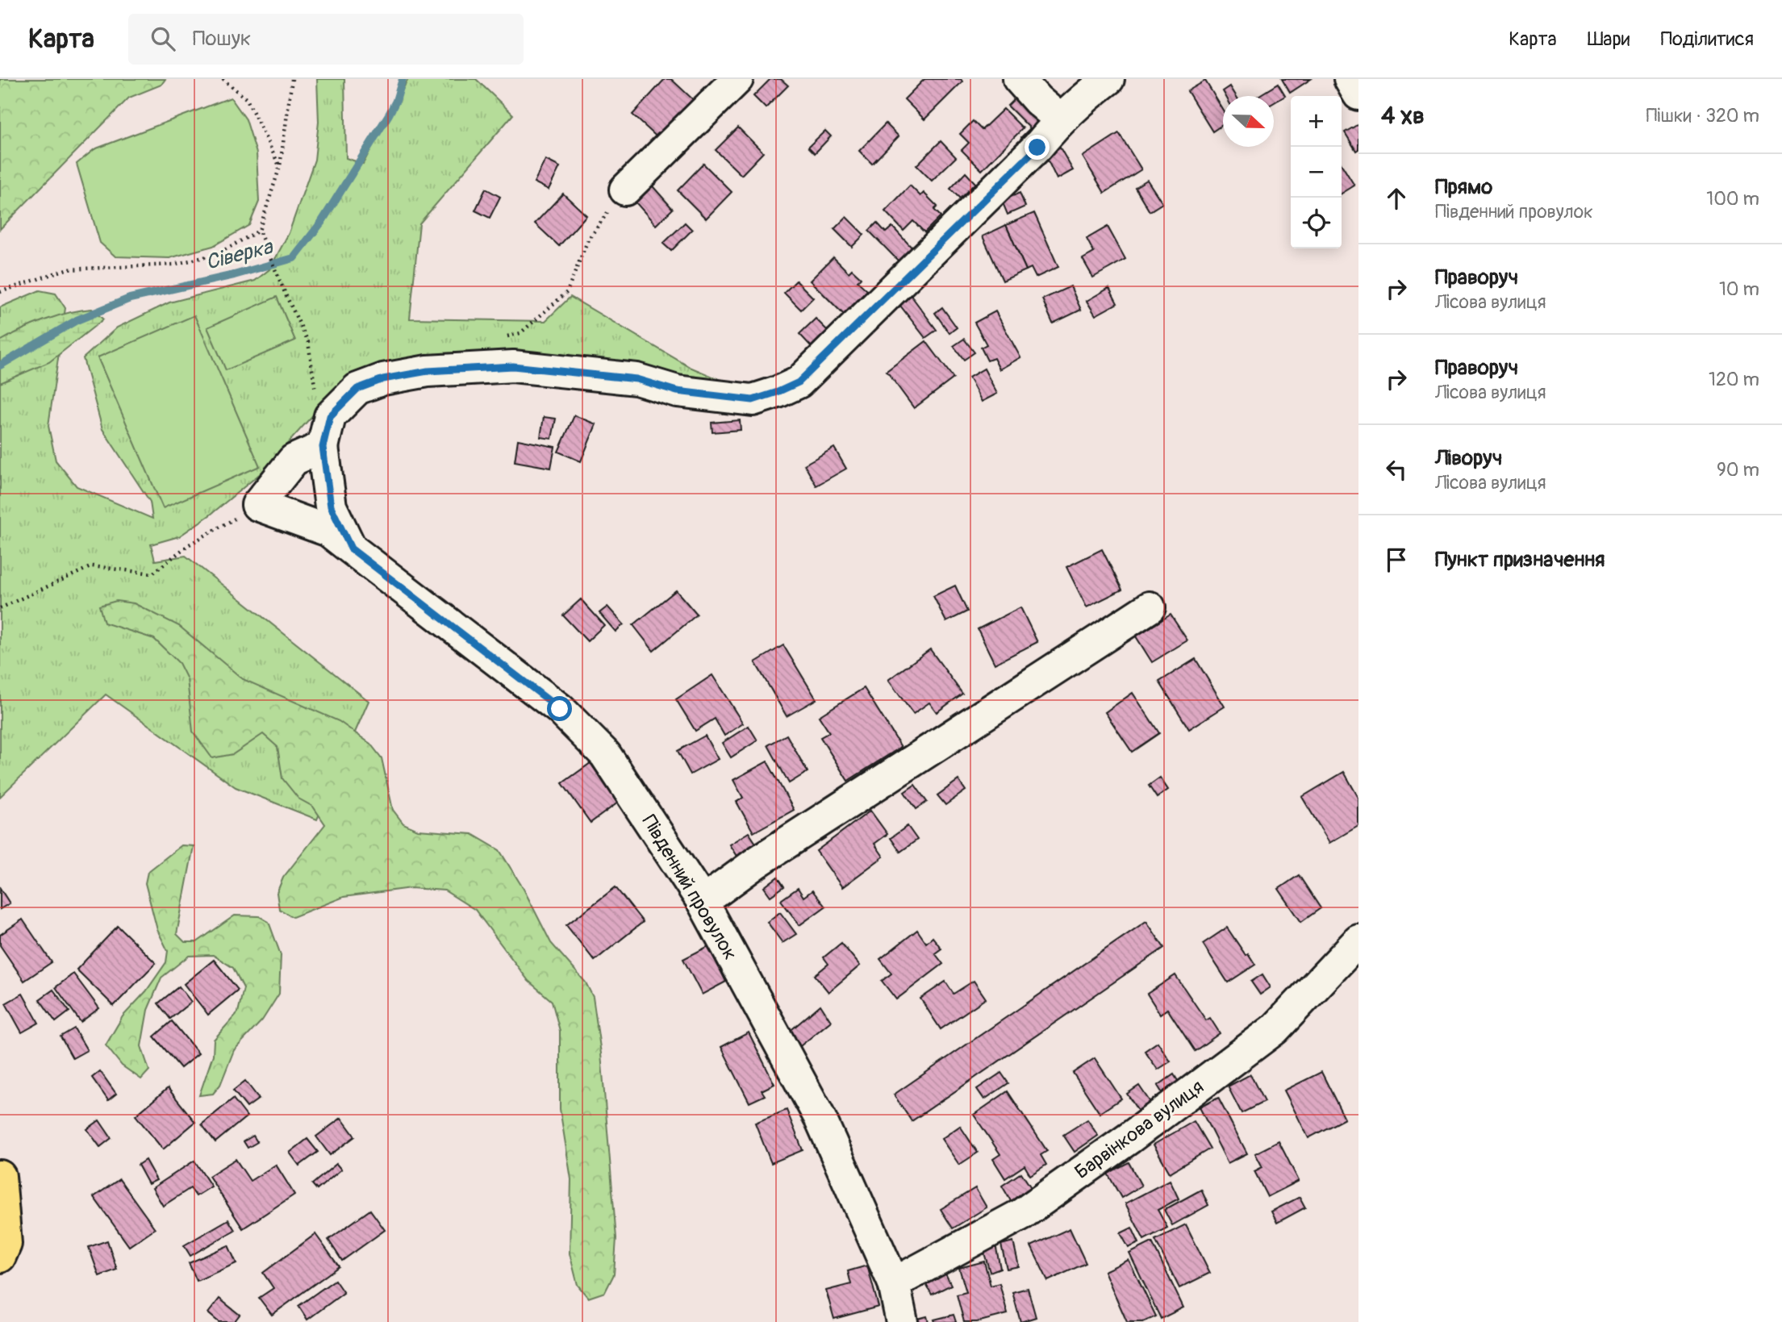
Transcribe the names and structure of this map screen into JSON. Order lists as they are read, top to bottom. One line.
{"streets":{"street":["Південний провулок","Барвінкова вулиця"]},"crossings":[["Південний провулок","Барвінкова вулиця"]],"water":["Сіверка"],"north":"right","page":{"header":"Карта","search":"Пошук","nav":["Карта","Шари","Поділитися"],"heading":["4 хв","Пішки · 320 m"],"map_buttons":["+","−"],"list":[["Прямо","Південний провулок","100 m"],["Праворуч","Лісова вулиця","10 m"],["Праворуч","Лісова вулиця","120 m"],["Ліворуч","Лісова вулиця","90 m"],"Пункт призначення"]}}
